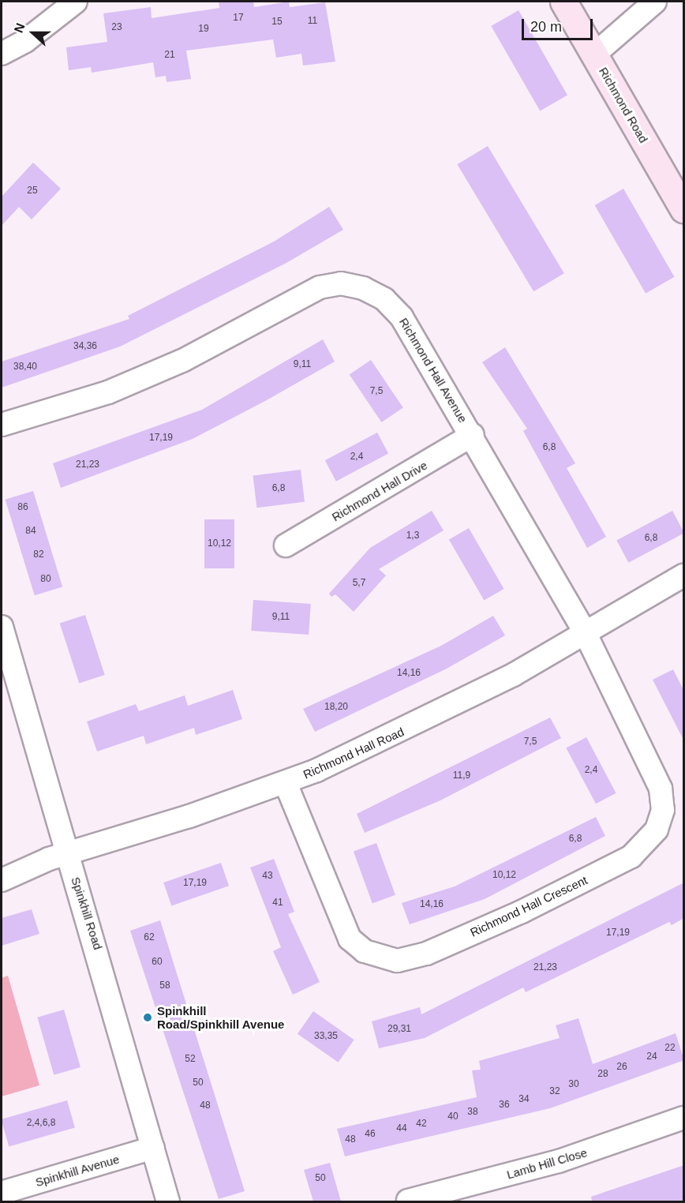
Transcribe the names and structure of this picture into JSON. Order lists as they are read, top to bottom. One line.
{"streets":{"main road":["Richmond Road"],"street":["Richmond Hall Avenue","Richmond Hall Drive","Richmond Hall Road","Richmond Hall Crescent","Spinkhill Road","Lamb Hill Close","Spinkhill Avenue"]},"crossings":[["Richmond Hall Avenue","Richmond Hall Drive"],["Richmond Hall Avenue","Richmond Hall Road"],["Richmond Hall Avenue","Richmond Hall Crescent"],["Richmond Hall Road","Richmond Hall Crescent"],["Richmond Hall Road","Spinkhill Road"],["Spinkhill Road","Spinkhill Avenue"]],"places":["Spinkhill Road/Spinkhill Avenue"],"house_numbers":["17","11","15","23","19","21","25","34,36","9,11","38,40","7,5","17,19","6,8","2,4","21,23","6,8","86","84","1,3","6,8","10,12","82","80","5,7","9,11","14,16","18,20","7,5","2,4","11,9","6,8","10,12","43","17,19","41","14,16","17,19","62","60","21,23","58","29,31","33,35","22","24","52","26","28","50","30","32","34","36","48","38","40","2,4,6,8","42","44","46","48","50"],"scale_bar":"20 m","north":"left"}
